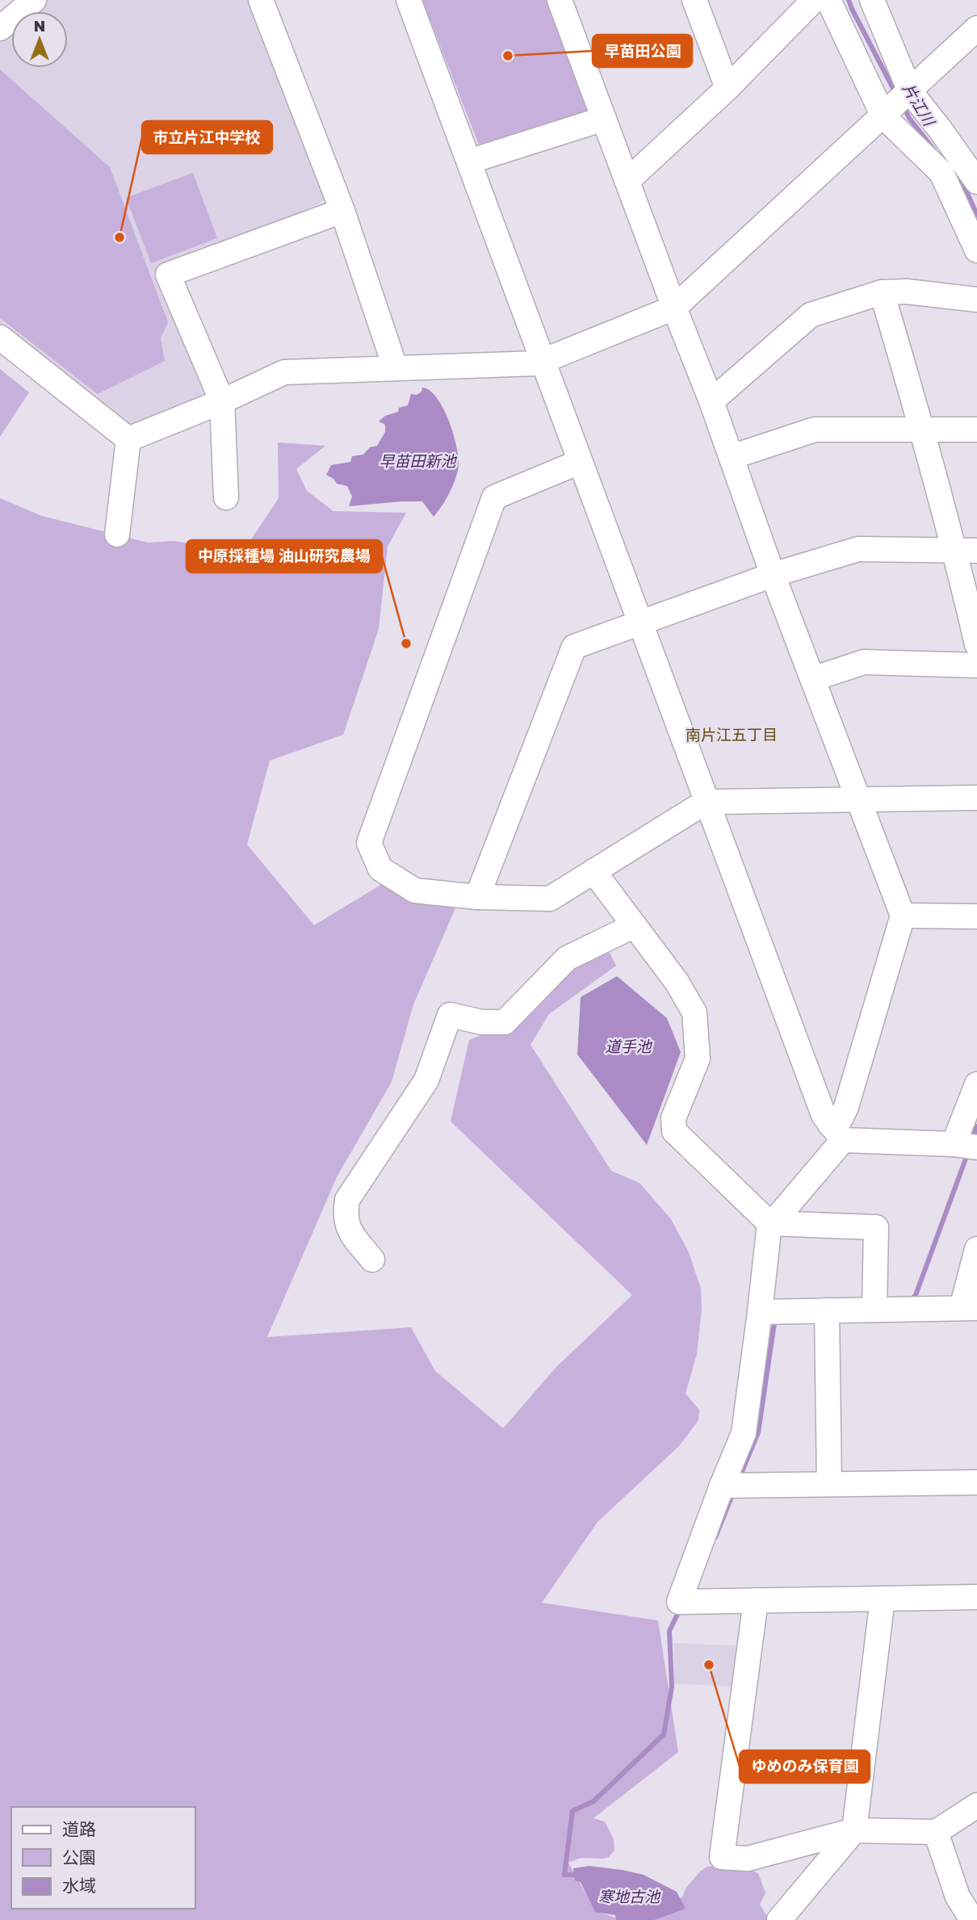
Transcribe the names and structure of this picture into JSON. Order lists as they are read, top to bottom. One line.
{"districts":["南片江五丁目"],"water":["片江川","早苗田新池","道手池","寒地古池"],"places":["早苗田公園","市立片江中学校","中原採種場 油山研究農場","ゆめのみ保育園"],"legend":["道路","公園","水域"],"north":"top"}
